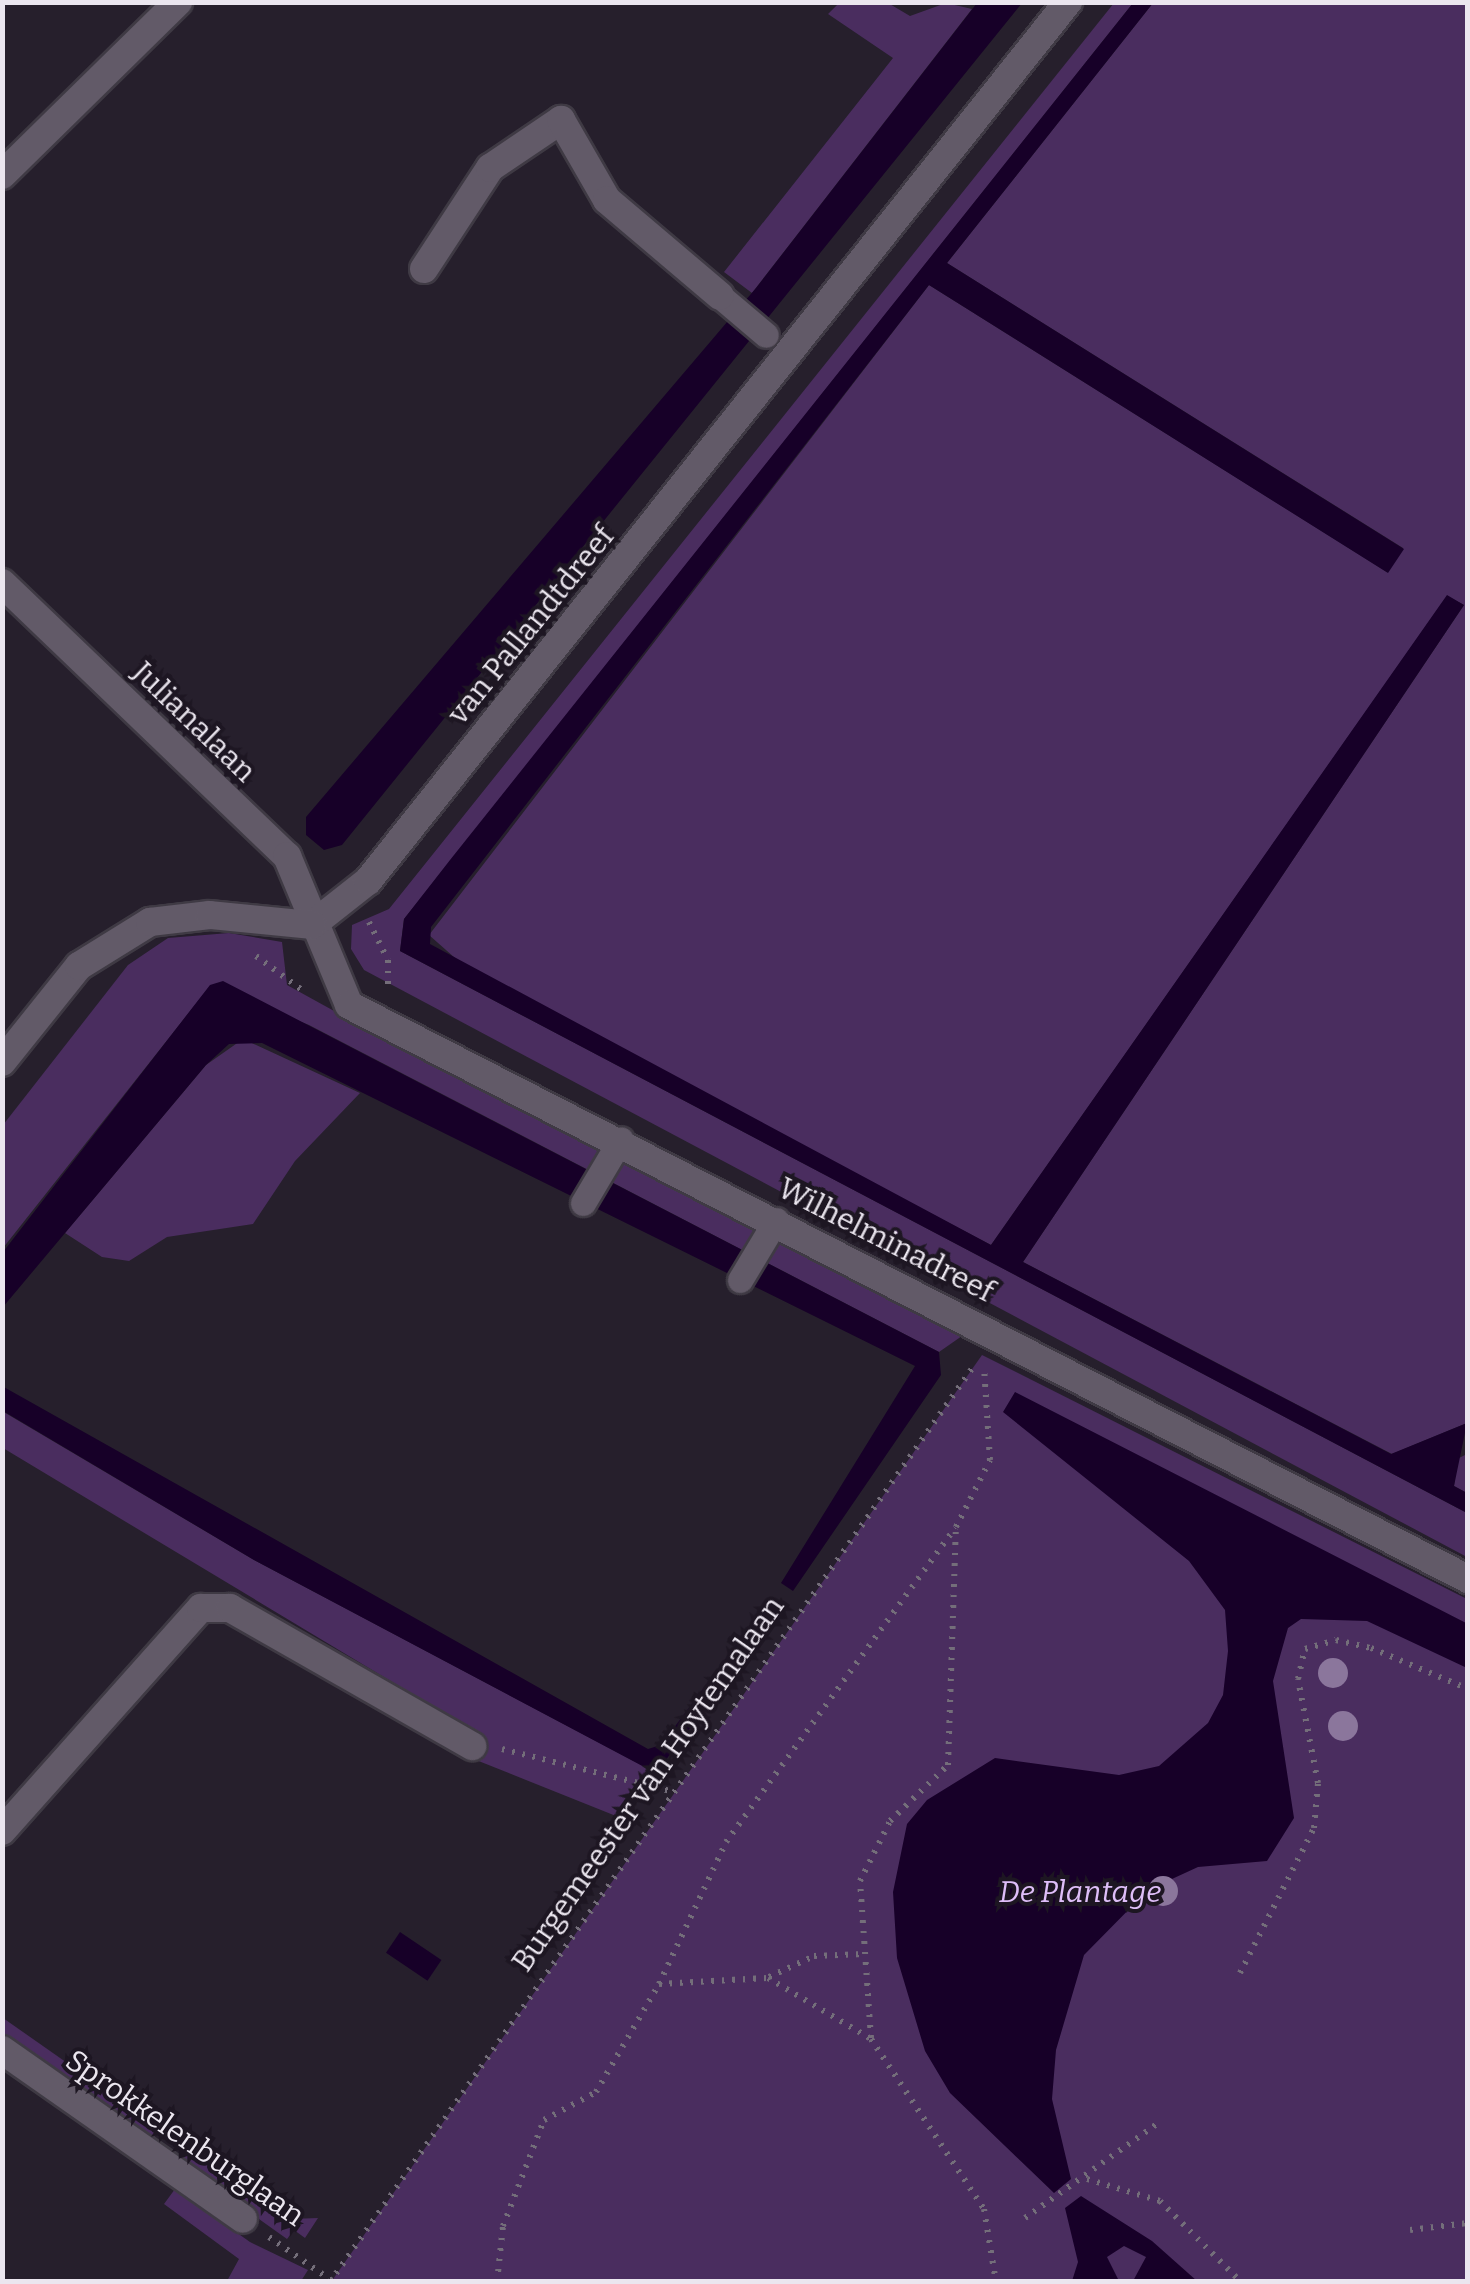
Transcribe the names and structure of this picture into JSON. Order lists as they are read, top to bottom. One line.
{"streets":{"street":["van Pallandtdreef","Julianalaan","Wilhelminadreef","Sprokkelenburglaan"],"path":["Burgemeester van Hoytemalaan"]},"crossings":[["van Pallandtdreef","Julianalaan"],["van Pallandtdreef","Wilhelminadreef"],["Julianalaan","Wilhelminadreef"],["Burgemeester van Hoytemalaan","Sprokkelenburglaan"]],"parks":["De Plantage"]}
